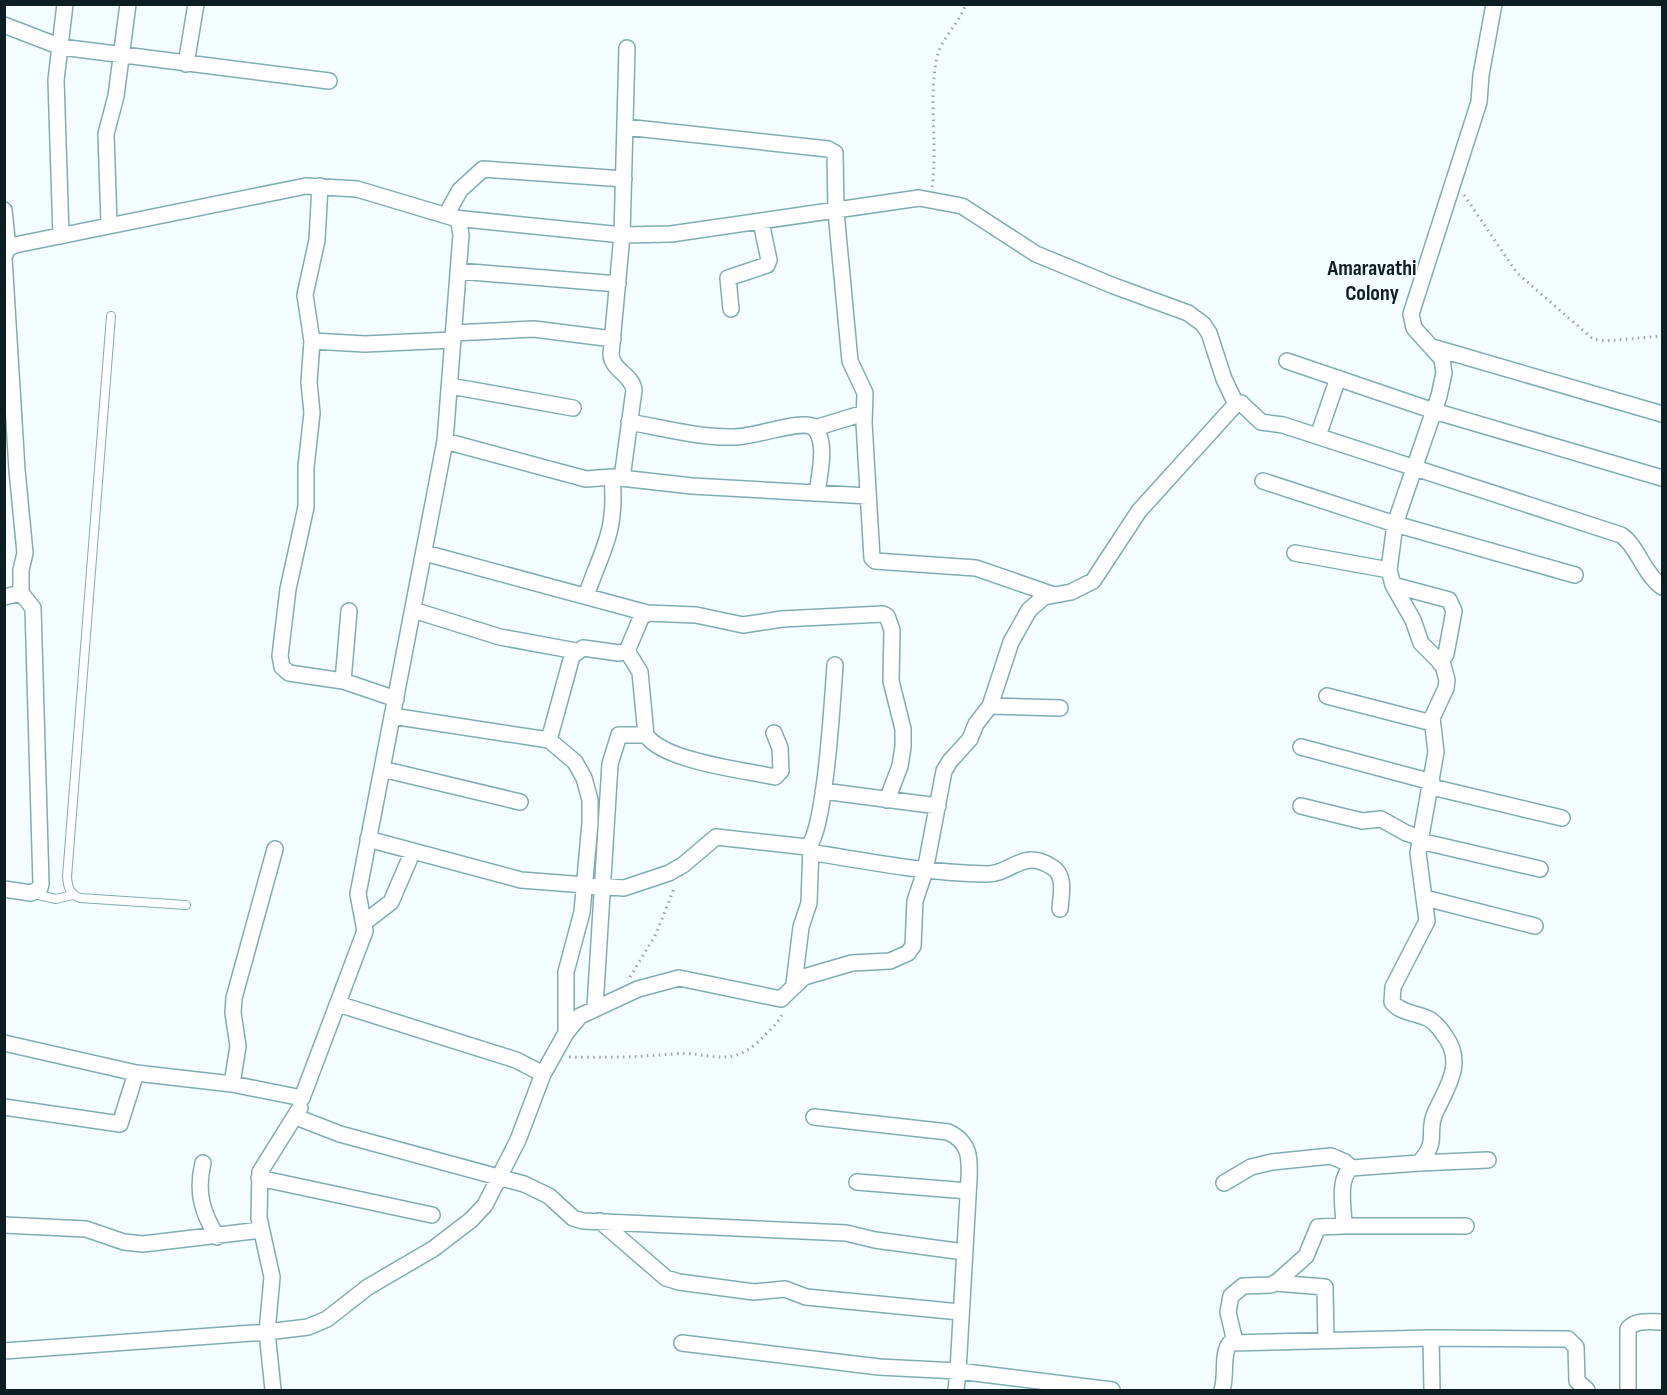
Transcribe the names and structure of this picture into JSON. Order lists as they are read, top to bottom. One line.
{"districts":["Amaravathi Colony"]}
